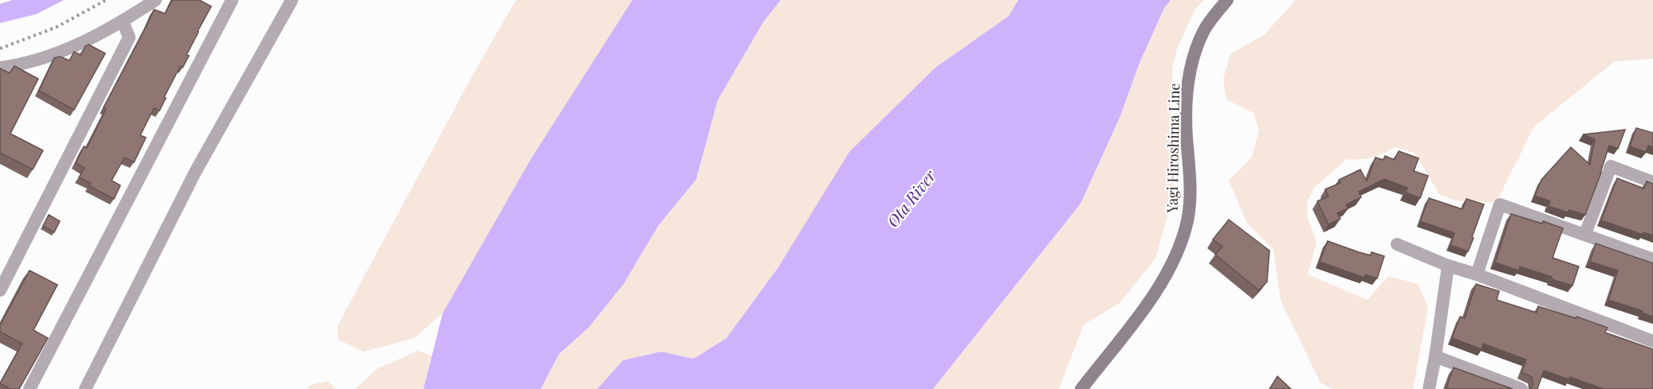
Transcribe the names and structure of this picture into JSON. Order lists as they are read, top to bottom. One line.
{"streets":{"main road":["Yagi Hiroshima Line"]},"water":["Ota River"]}
